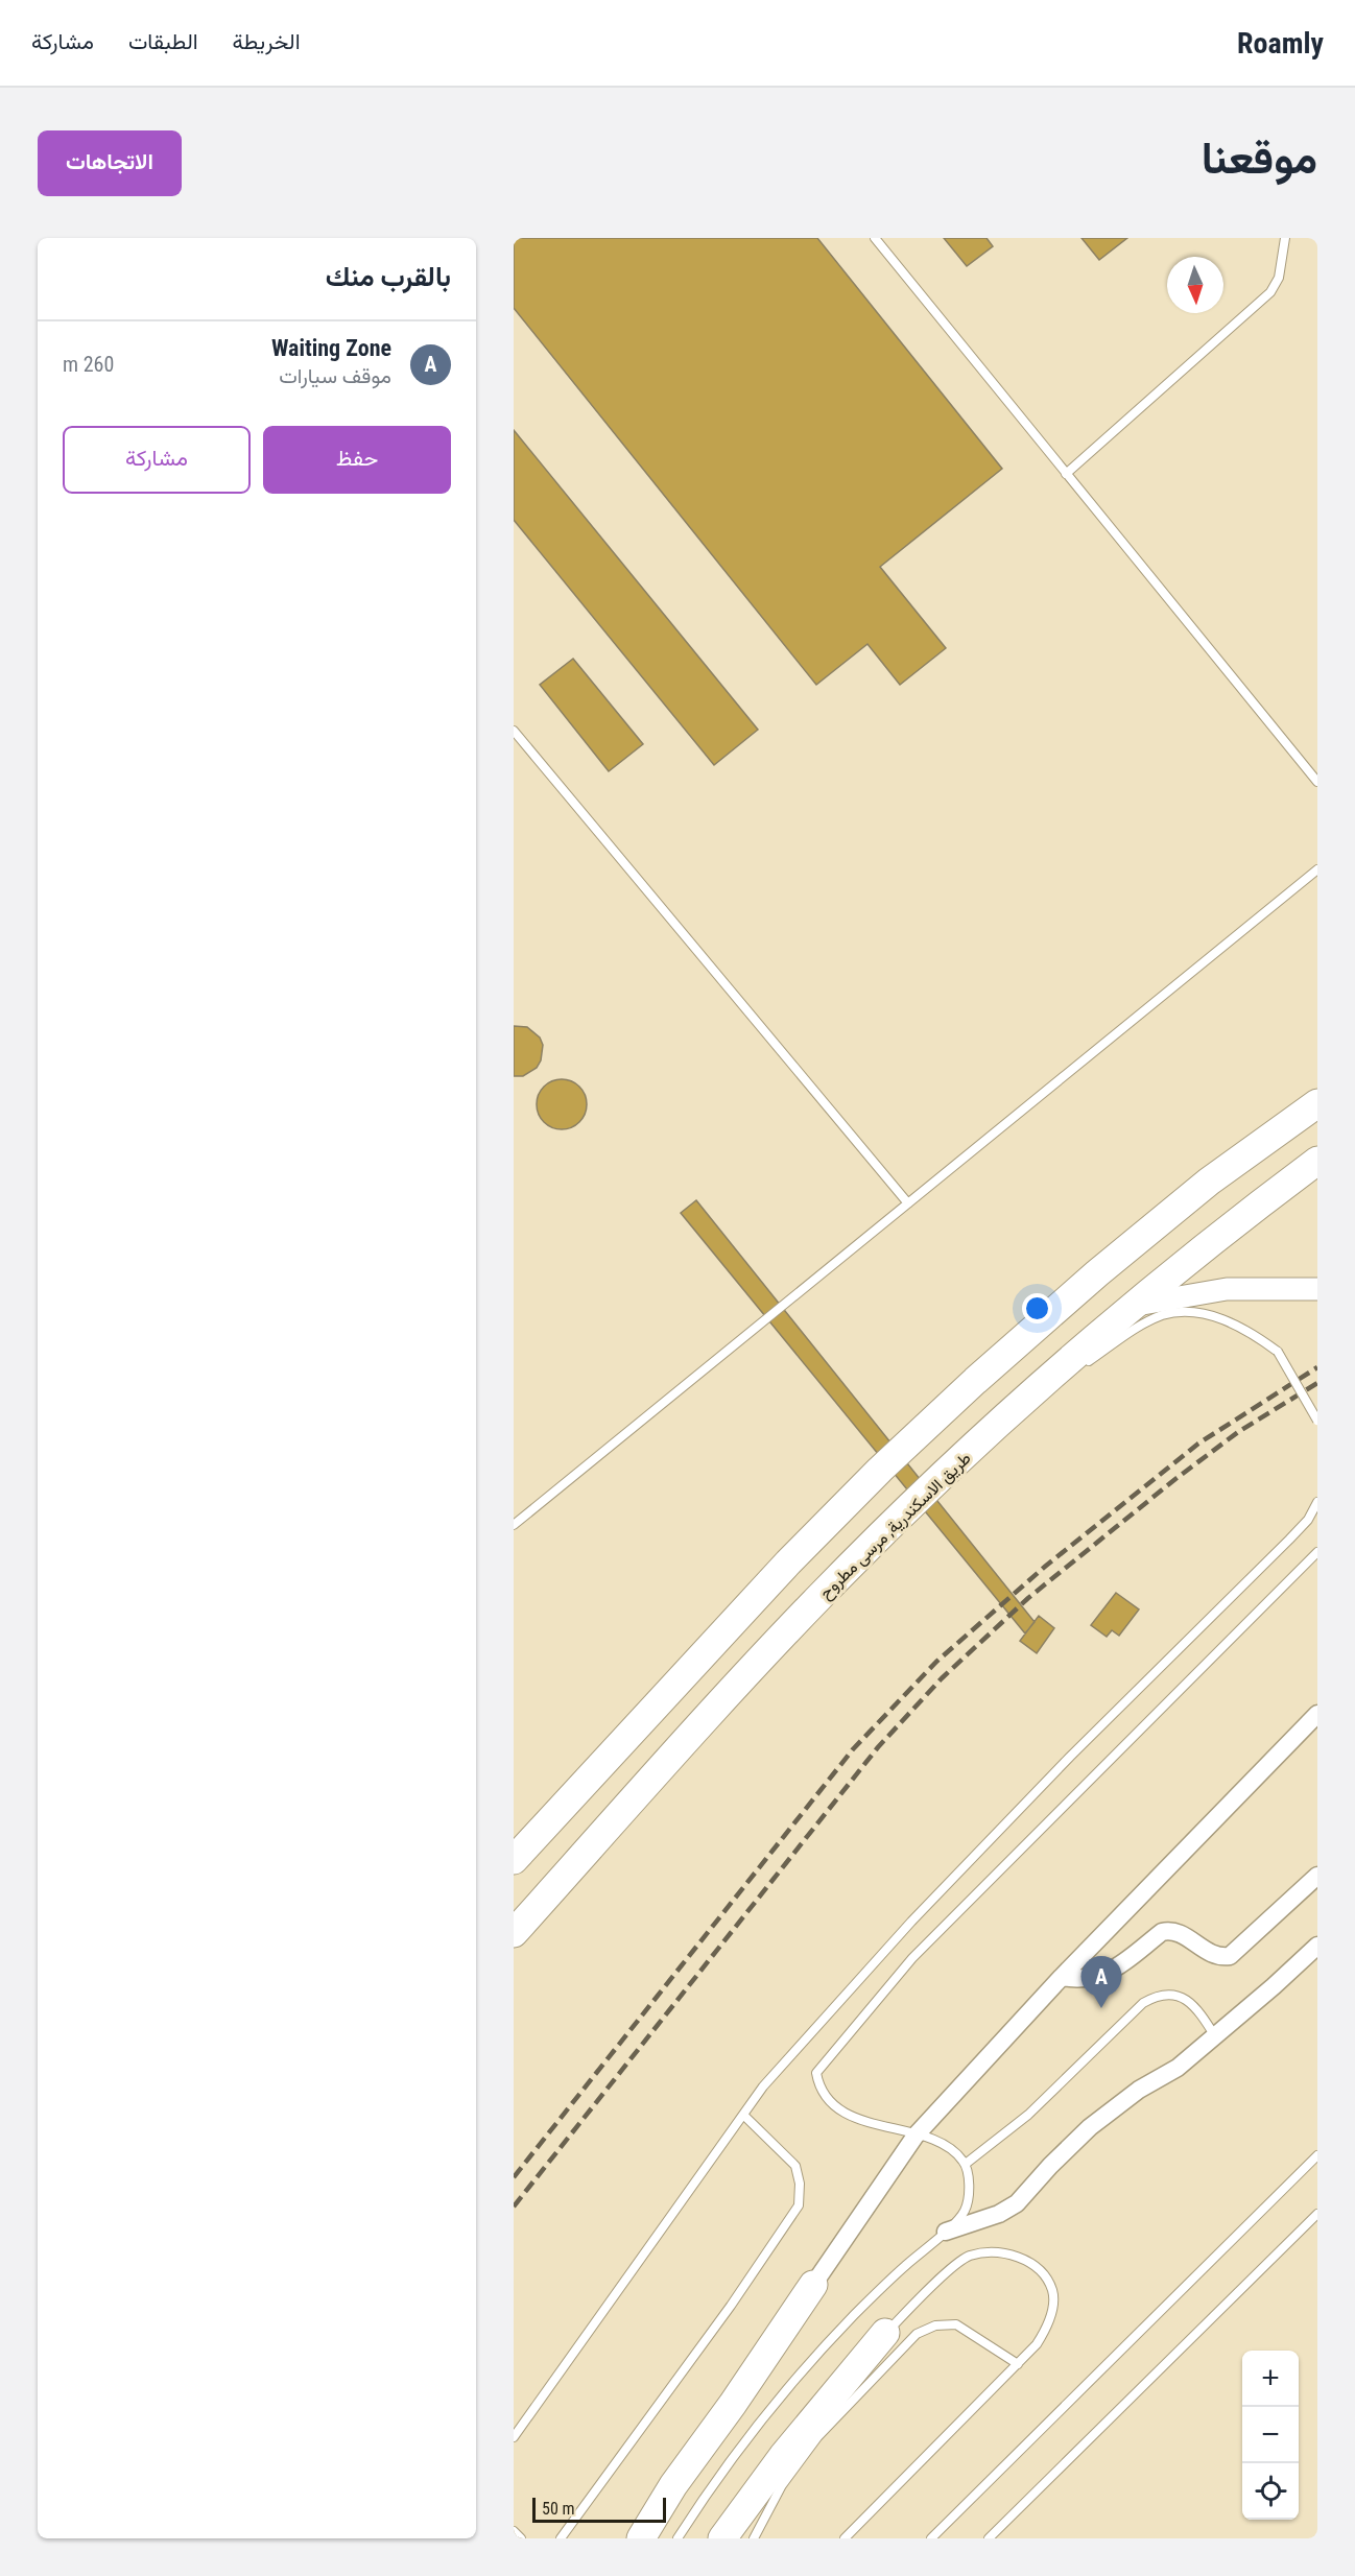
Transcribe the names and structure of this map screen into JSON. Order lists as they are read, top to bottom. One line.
{"streets":{"main road":["طريق الاسكندرية, مرسى مطروح"]},"scale_bar":"50 m","north":"bottom","page":{"header":"Roamly","nav":["الخريطة","الطبقات","مشاركة"],"title":"موقعنا","buttons":["الاتجاهات",["حفظ","مشاركة"]],"heading":"بالقرب منك","list":[{"mark":"A","name":"Waiting Zone","note":"موقف سيارات","value":"260 m"}],"pins":"A","map_buttons":["+","−"],"scale":"50 m"}}
